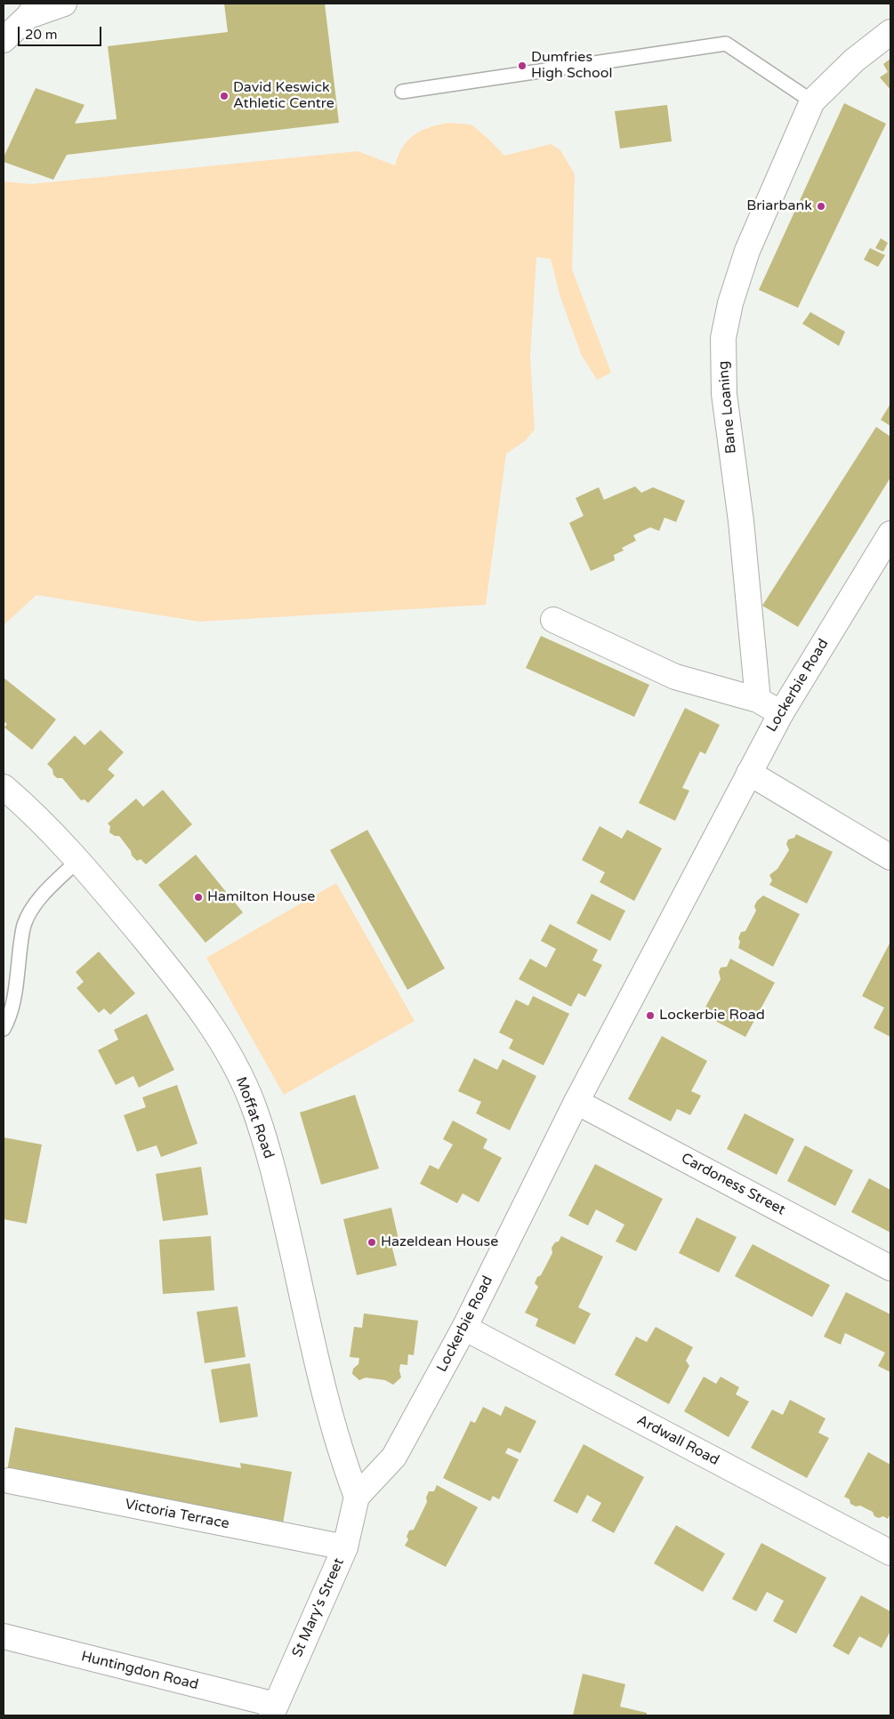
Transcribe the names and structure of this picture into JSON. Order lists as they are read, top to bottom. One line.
{"streets":{"street":["Bane Loaning","Lockerbie Road","Moffat Road","Cardoness Street","Ardwall Road","Victoria Terrace","St Mary's Street","Huntingdon Road"]},"crossings":[["Lockerbie Road","Moffat Road"],["Lockerbie Road","Cardoness Street"],["Lockerbie Road","Ardwall Road"],["Lockerbie Road","St Mary's Street"],["Moffat Road","St Mary's Street"],["Victoria Terrace","St Mary's Street"],["St Mary's Street","Huntingdon Road"]],"places":["Dumfries High School","David Keswick Athletic Centre","Briarbank","Hamilton House","Lockerbie Road","Hazeldean House"],"scale_bar":"20 m"}
